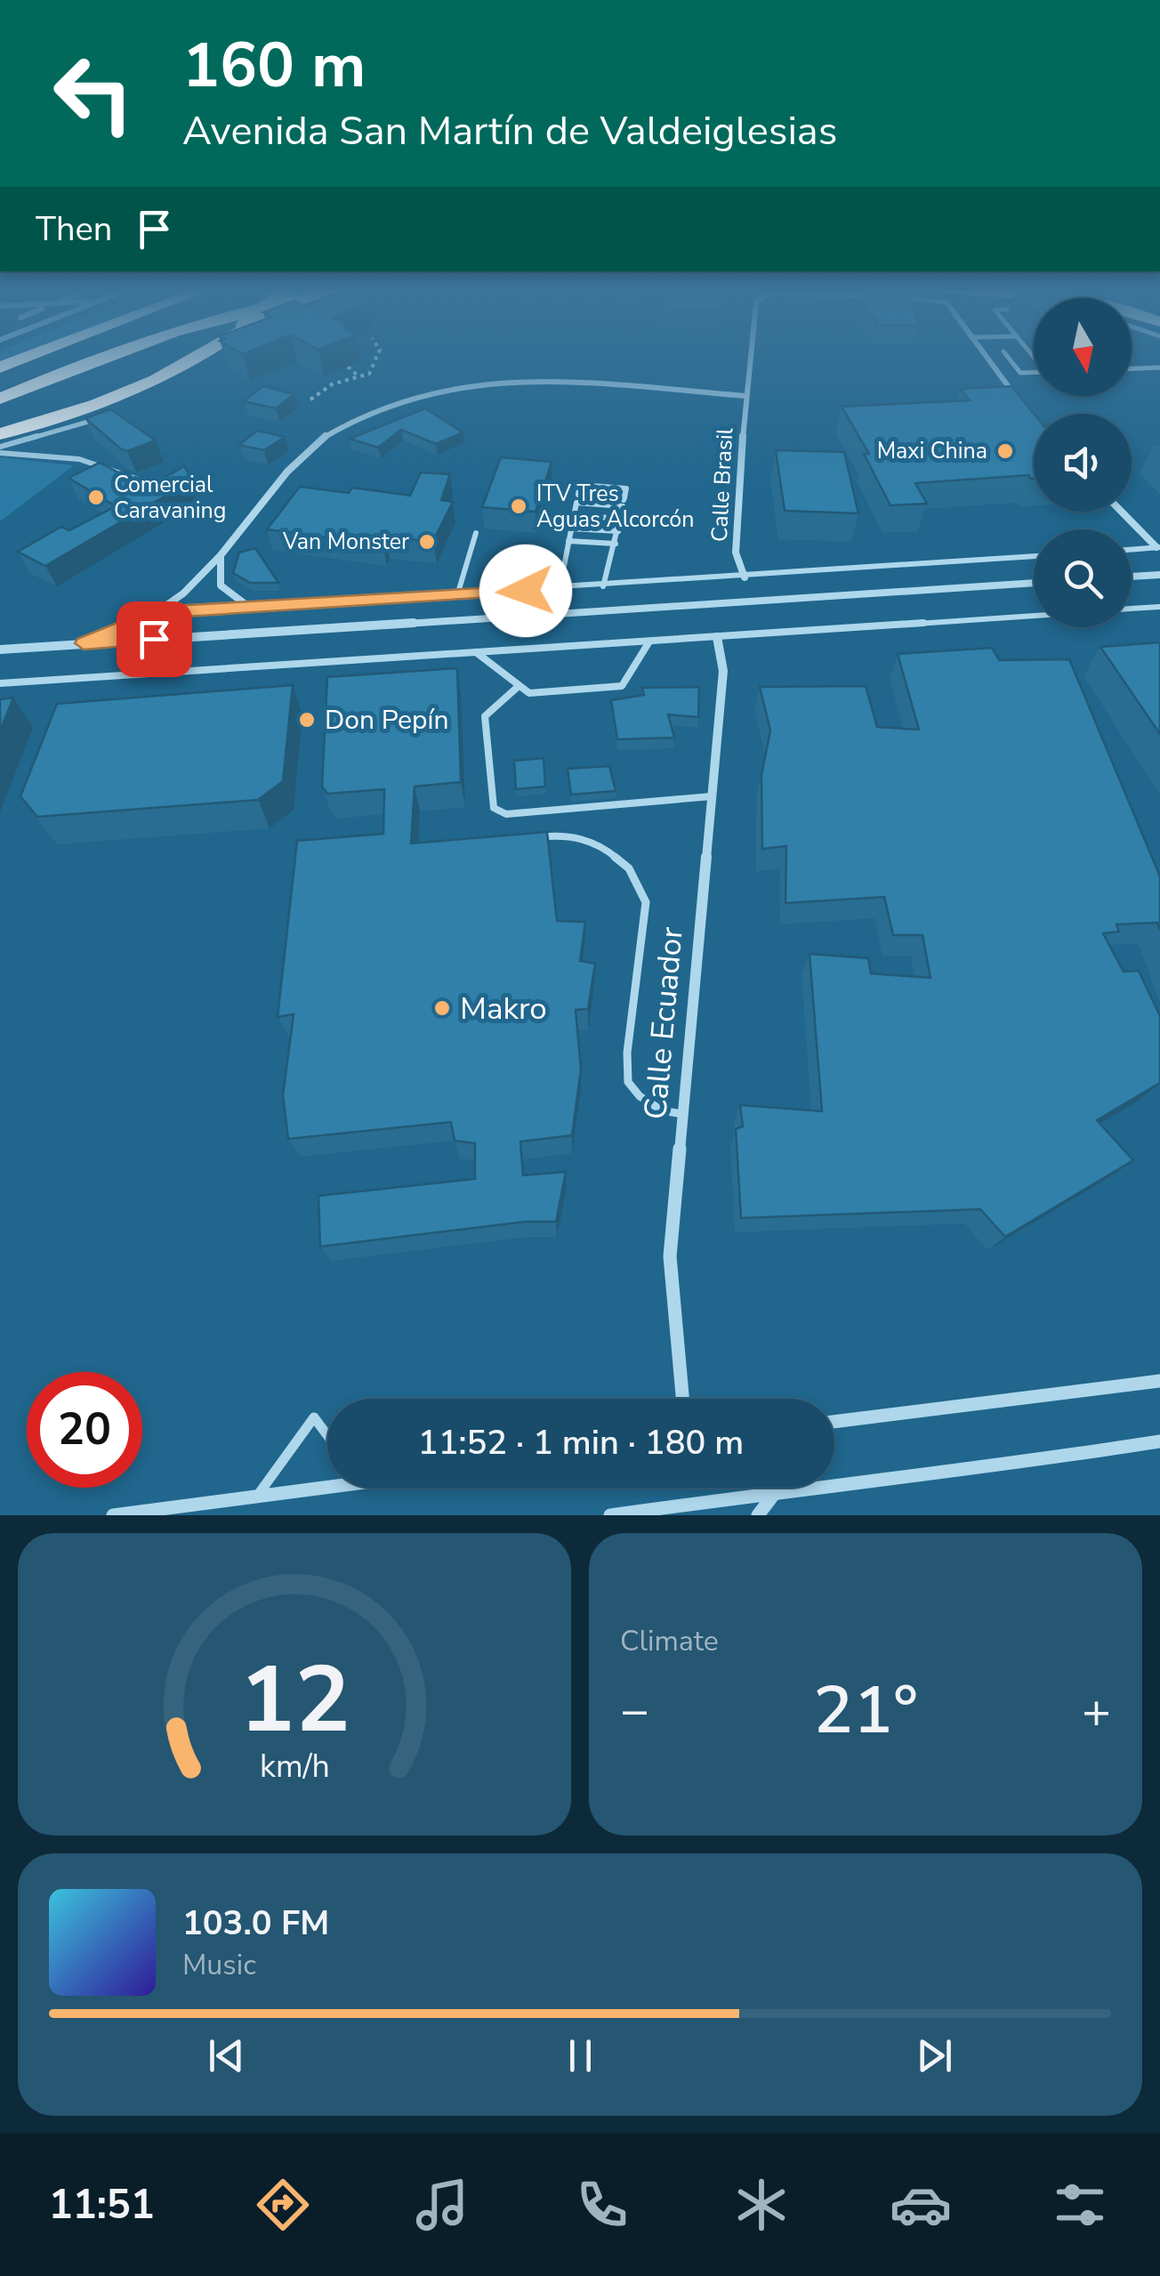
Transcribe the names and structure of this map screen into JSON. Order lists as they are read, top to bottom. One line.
{"streets":{"street":["Calle Brasil","Calle Ecuador"]},"places":["Maxi China","Comercial Caravaning","ITV Tres Aguas Alcorcón","Van Monster","Don Pepín","Makro"],"north":"bottom","page":{"turn":["160 m","Avenida San Martín de Valdeiglesias"],"then":"Then","limit":"20","trip":"11:52 · 1 min · 180 m","tile":"Climate","heat":["−","21°","+"],"song":["103.0 FM","Music"],"tabs":"11:51","gauge":["12","km/h"]}}
